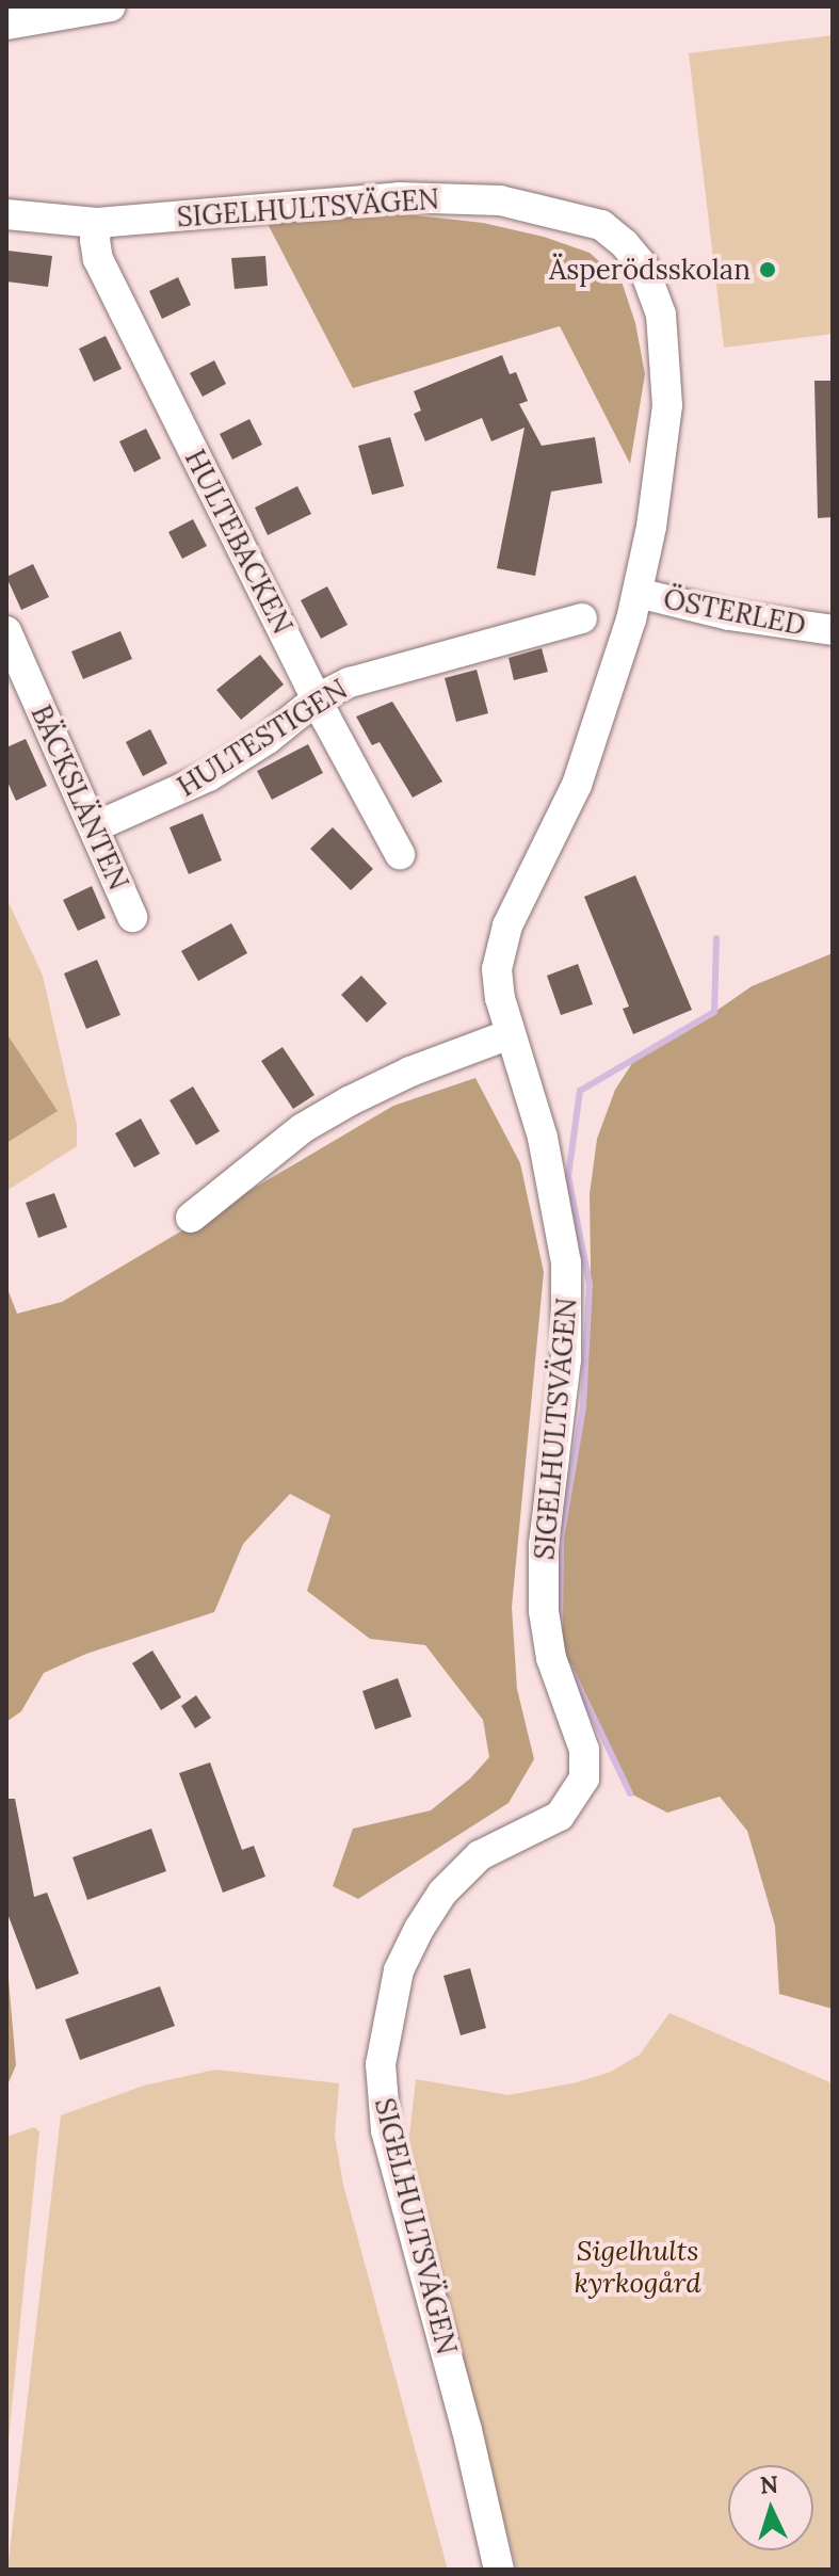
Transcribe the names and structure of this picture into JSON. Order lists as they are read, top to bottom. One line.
{"streets":{"street":["SIGELHULTSVÄGEN","HULTEBACKEN","ÖSTERLED","HULTESTIGEN","BÄCKSLÄNTEN"]},"crossings":[["SIGELHULTSVÄGEN","HULTEBACKEN"],["SIGELHULTSVÄGEN","ÖSTERLED"],["HULTEBACKEN","HULTESTIGEN"],["HULTESTIGEN","BÄCKSLÄNTEN"]],"parks":["Sigelhults kyrkogård"],"places":["Äsperödsskolan"],"north":"top"}
